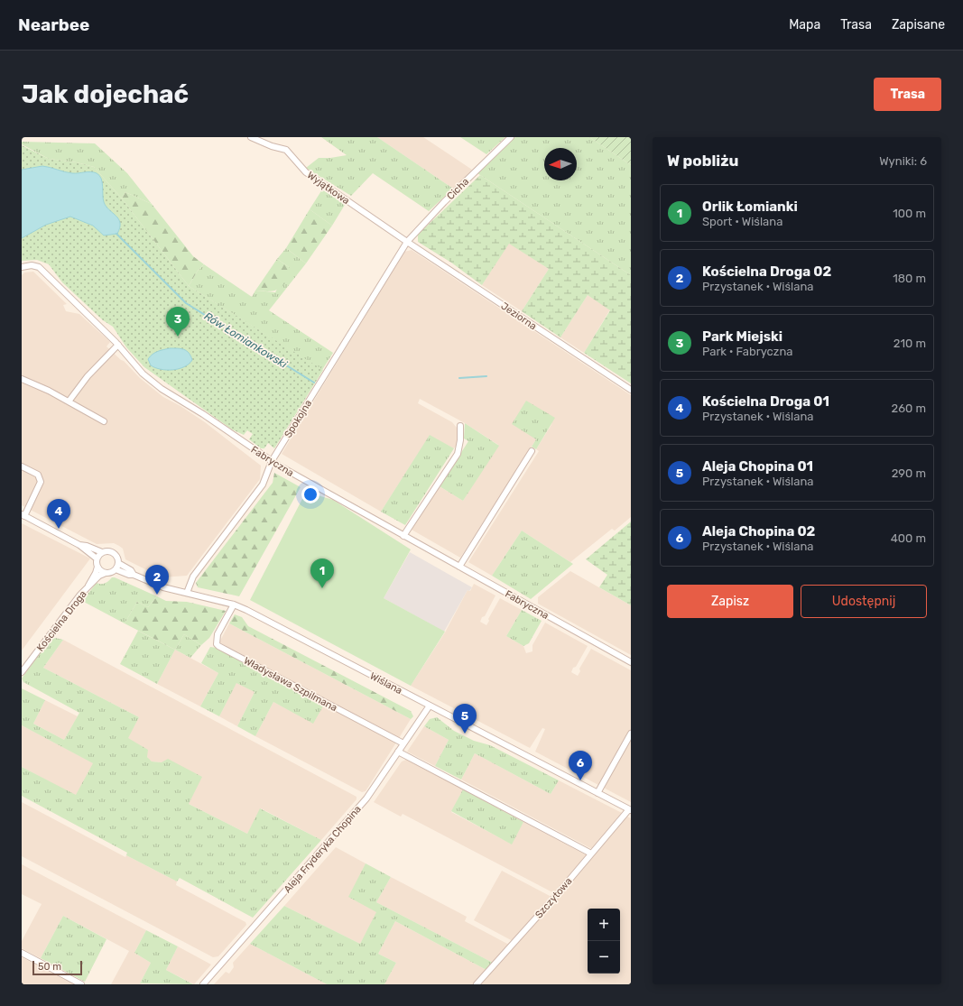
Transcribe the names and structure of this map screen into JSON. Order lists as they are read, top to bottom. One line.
{"streets":{"street":["Wyjątkowa","Cicha","Jeziorna","Spokojna","Fabryczna","Kościelna Droga","Wiślana","Władysława Szpilmana","Aleja Fryderyka Chopina","Szczytowa"]},"crossings":[["Wyjątkowa","Cicha"],["Wyjątkowa","Jeziorna"],["Wyjątkowa","Spokojna"],["Cicha","Jeziorna"],["Cicha","Spokojna"],["Jeziorna","Spokojna"],["Spokojna","Fabryczna"],["Spokojna","Wiślana"],["Kościelna Droga","Wiślana"],["Wiślana","Władysława Szpilmana"],["Wiślana","Aleja Fryderyka Chopina"],["Wiślana","Szczytowa"],["Władysława Szpilmana","Aleja Fryderyka Chopina"]],"water":["Rów Łomiankowski"],"scale_bar":"50 m","north":"left","page":{"header":"Nearbee","nav":["Mapa","Trasa","Zapisane"],"buttons":["Trasa",["Zapisz","Udostępnij"]],"title":"Jak dojechać","heading":["W pobliżu","Wyniki: 6"],"list":[{"mark":"1","name":"Orlik Łomianki","note":"Sport · Wiślana","value":"100 m"},{"mark":"2","name":"Kościelna Droga 02","note":"Przystanek · Wiślana","value":"180 m"},{"mark":"3","name":"Park Miejski","note":"Park · Fabryczna","value":"210 m"},{"mark":"4","name":"Kościelna Droga 01","note":"Przystanek · Wiślana","value":"260 m"},{"mark":"5","name":"Aleja Chopina 01","note":"Przystanek · Wiślana","value":"290 m"},{"mark":"6","name":"Aleja Chopina 02","note":"Przystanek · Wiślana","value":"400 m"}],"pins":["3","4","1","2","5","6"],"map_buttons":["+","−"],"scale":"50 m"}}
